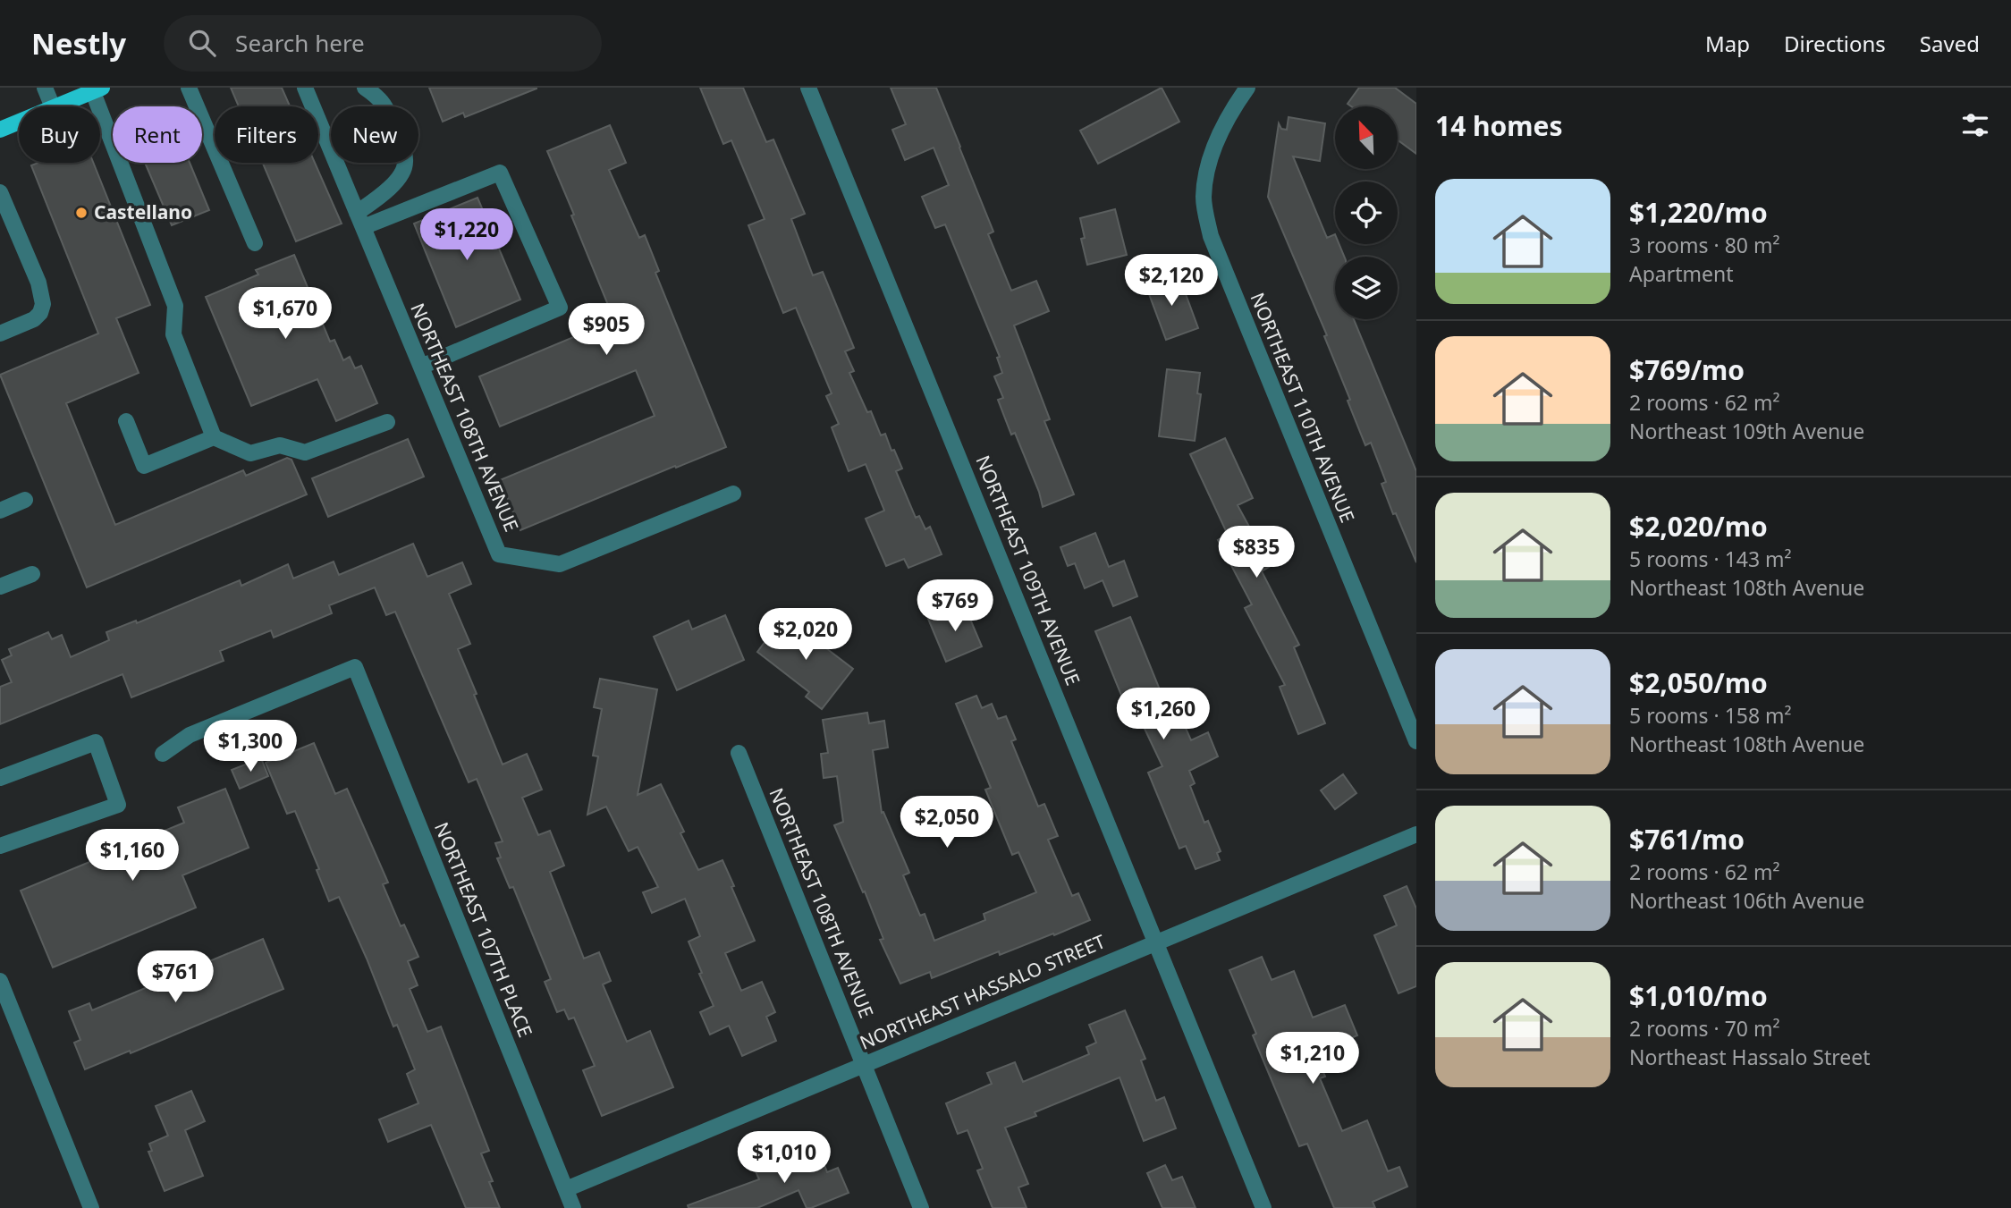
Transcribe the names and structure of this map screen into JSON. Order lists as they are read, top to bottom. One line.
{"streets":{"street":["NORTHEAST 110TH AVENUE","NORTHEAST 108TH AVENUE","NORTHEAST 109TH AVENUE","NORTHEAST 107TH PLACE","NORTHEAST HASSALO STREET"]},"crossings":[["NORTHEAST 108TH AVENUE","NORTHEAST HASSALO STREET"],["NORTHEAST 109TH AVENUE","NORTHEAST HASSALO STREET"],["NORTHEAST 107TH PLACE","NORTHEAST HASSALO STREET"]],"places":["Castellano"],"north":"top left","page":{"header":"Nestly","search":"Search here","nav":["Map","Directions","Saved"],"heading":"14 homes","chip":["Buy","Rent","Filters","New"],"list":[{"name":"$1,220/mo","note":"3 rooms · 80 m² · Apartment"},{"name":"$769/mo","note":"2 rooms · 62 m² · Northeast 109th Avenue"},{"name":"$2,020/mo","note":"5 rooms · 143 m² · Northeast 108th Avenue"},{"name":"$2,050/mo","note":"5 rooms · 158 m² · Northeast 108th Avenue"},{"name":"$761/mo","note":"2 rooms · 62 m² · Northeast 106th Avenue"},{"name":"$1,010/mo","note":"2 rooms · 70 m² · Northeast Hassalo Street"}],"price":["$1,220","$2,120","$1,670","$905","$835","$769","$2,020","$1,260","$1,300","$2,050","$1,160","$761","$1,210","$1,010"]}}
